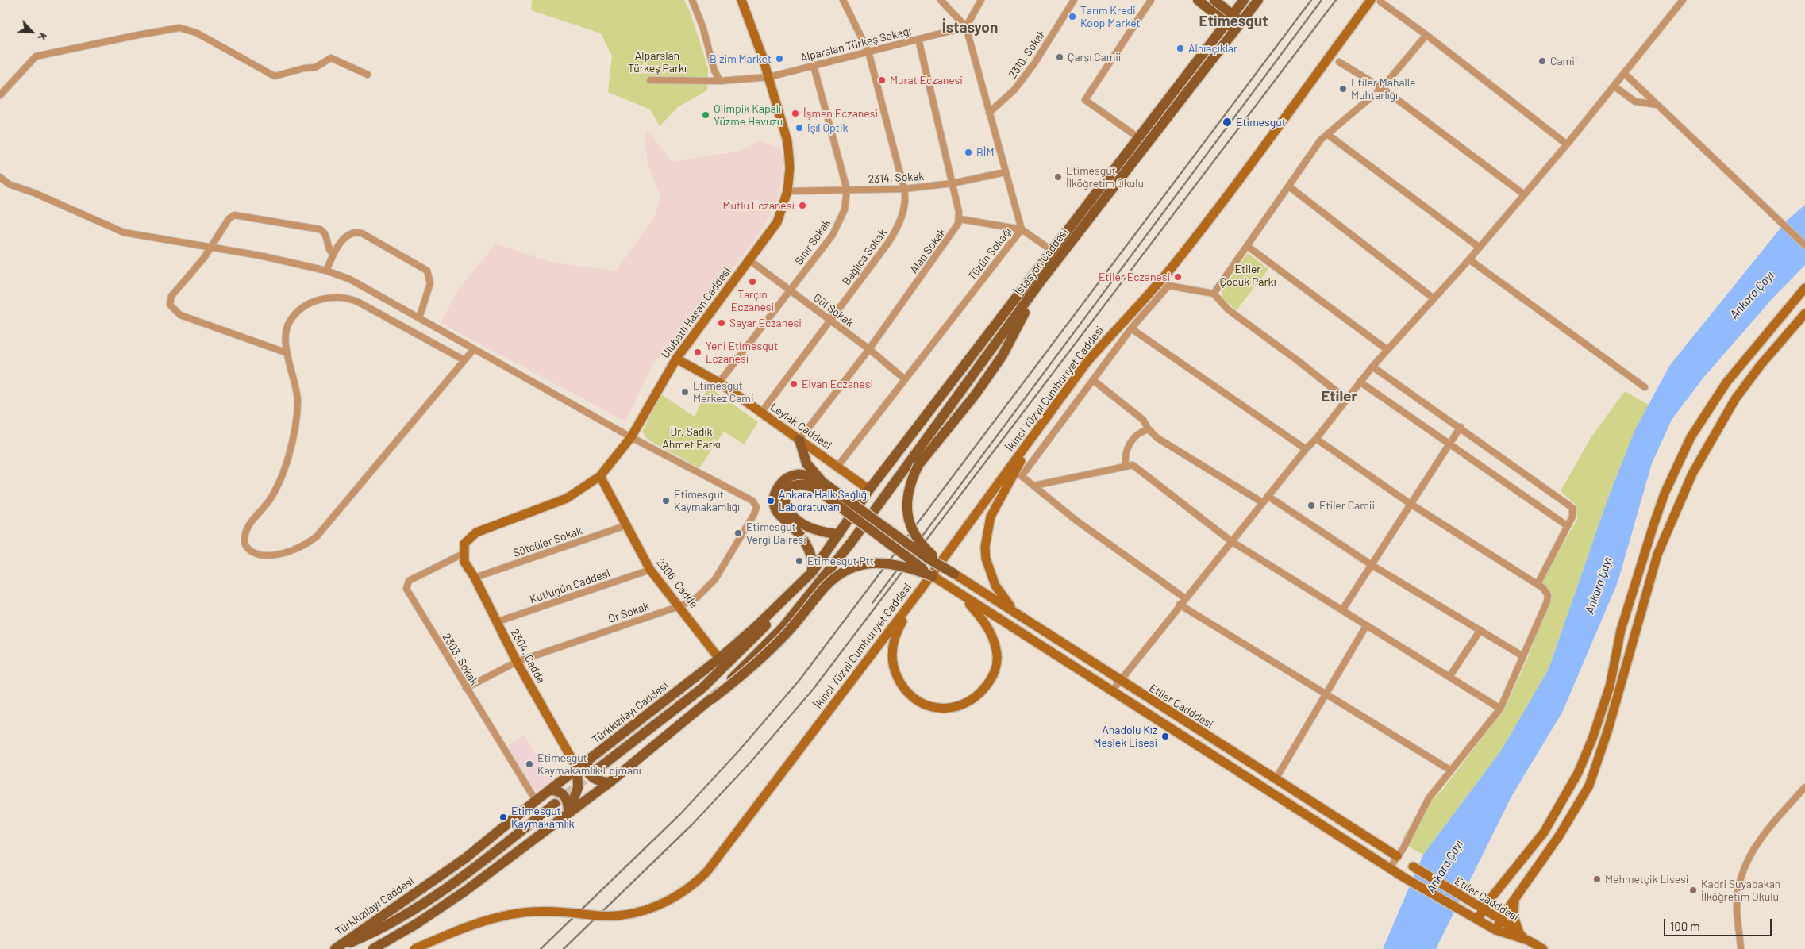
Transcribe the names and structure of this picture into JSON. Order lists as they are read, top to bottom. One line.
{"streets":{"main road":["İstasyon Caddesi","Ulubatlı Hasan Caddesi","İkinci Yüzyıl Cumhuriyet Caddesi","Leylak Caddesi","2306. Cadde","2304. Cadde","Etiler Cadddesi","Türkkızılayı Caddesi"],"street":["Alparslan Türkeş Sokağı","2310. Sokak","2314. Sokak","Sınır Sokak","Alan Sokak","Tüzün Sokağı","Bağlıca Sokak","Gül Sokak","Sütcüler Sokak","Kutlugün Caddesi","Or Sokak","2303. Sokak"]},"crossings":[["Alparslan Türkeş Sokağı","Sınır Sokak"],["Alparslan Türkeş Sokağı","Tüzün Sokağı"],["Alparslan Türkeş Sokağı","Bağlıca Sokak"],["Alparslan Türkeş Sokağı","Ulubatlı Hasan Caddesi"],["2310. Sokak","Tüzün Sokağı"],["2314. Sokak","Sınır Sokak"],["2314. Sokak","Tüzün Sokağı"],["2314. Sokak","Bağlıca Sokak"],["2314. Sokak","Ulubatlı Hasan Caddesi"],["Sınır Sokak","Gül Sokak"],["Sınır Sokak","Leylak Caddesi"],["Alan Sokak","Gül Sokak"],["Alan Sokak","Leylak Caddesi"],["Tüzün Sokağı","Gül Sokak"],["Tüzün Sokağı","Leylak Caddesi"],["Bağlıca Sokak","Gül Sokak"],["Bağlıca Sokak","Leylak Caddesi"],["İstasyon Caddesi","Leylak Caddesi"],["İstasyon Caddesi","Türkkızılayı Caddesi"],["Gül Sokak","Ulubatlı Hasan Caddesi"],["Ulubatlı Hasan Caddesi","Leylak Caddesi"],["Ulubatlı Hasan Caddesi","2306. Cadde"],["Ulubatlı Hasan Caddesi","Or Sokak"],["Ulubatlı Hasan Caddesi","2304. Cadde"],["Ulubatlı Hasan Caddesi","2303. Sokak"],["Leylak Caddesi","Türkkızılayı Caddesi"],["Sütcüler Sokak","2306. Cadde"],["Sütcüler Sokak","2304. Cadde"],["2306. Cadde","Kutlugün Caddesi"],["2306. Cadde","Or Sokak"],["2306. Cadde","Türkkızılayı Caddesi"],["Kutlugün Caddesi","2304. Cadde"],["Or Sokak","2304. Cadde"],["Or Sokak","2303. Sokak"],["2304. Cadde","2303. Sokak"],["2304. Cadde","Türkkızılayı Caddesi"],["2303. Sokak","Türkkızılayı Caddesi"]],"districts":["Etimesgut","İstasyon","Etiler"],"water":["Ankara Çayı"],"parks":["Alparslan Türkeş Parkı","Etiler Çocuk Parkı","Dr. Sadık Ahmet Parkı"],"places":["Tarım Kredi Koop Market","Alnıaçıklar","Çarşı Camii","Bizim Market","Camii","Murat Eczanesi","Etiler Mahalle Muhtarlığı","İşmen Eczanesi","Olimpik Kapalı Yüzme Havuzu","Etimesgut","Işıl Optik","BİM","Etimesgut İlköğretim Okulu","Mutlu Eczanesi","Etiler Eczanesi","Tarçın Eczanesi","Sayar Eczanesi","Yeni Etimesgut Eczanesi","Elvan Eczanesi","Etimesgut Merkez Cami","Etimesgut Kaymakamlığı","Ankara Halk Sağlığı Laboratuvarı","Etiler Camii","Etimesgut Vergi Dairesi","Etimesgut Ptt","Anadolu Kız Meslek Lisesi","Etimesgut Kaymakamlık Lojmanı","Etimesgut Kaymakamlık","Mehmetçik Lisesi","Kadri Suyabakan İlköğretim Okulu"],"scale_bar":"100 m","north":"bottom right"}
